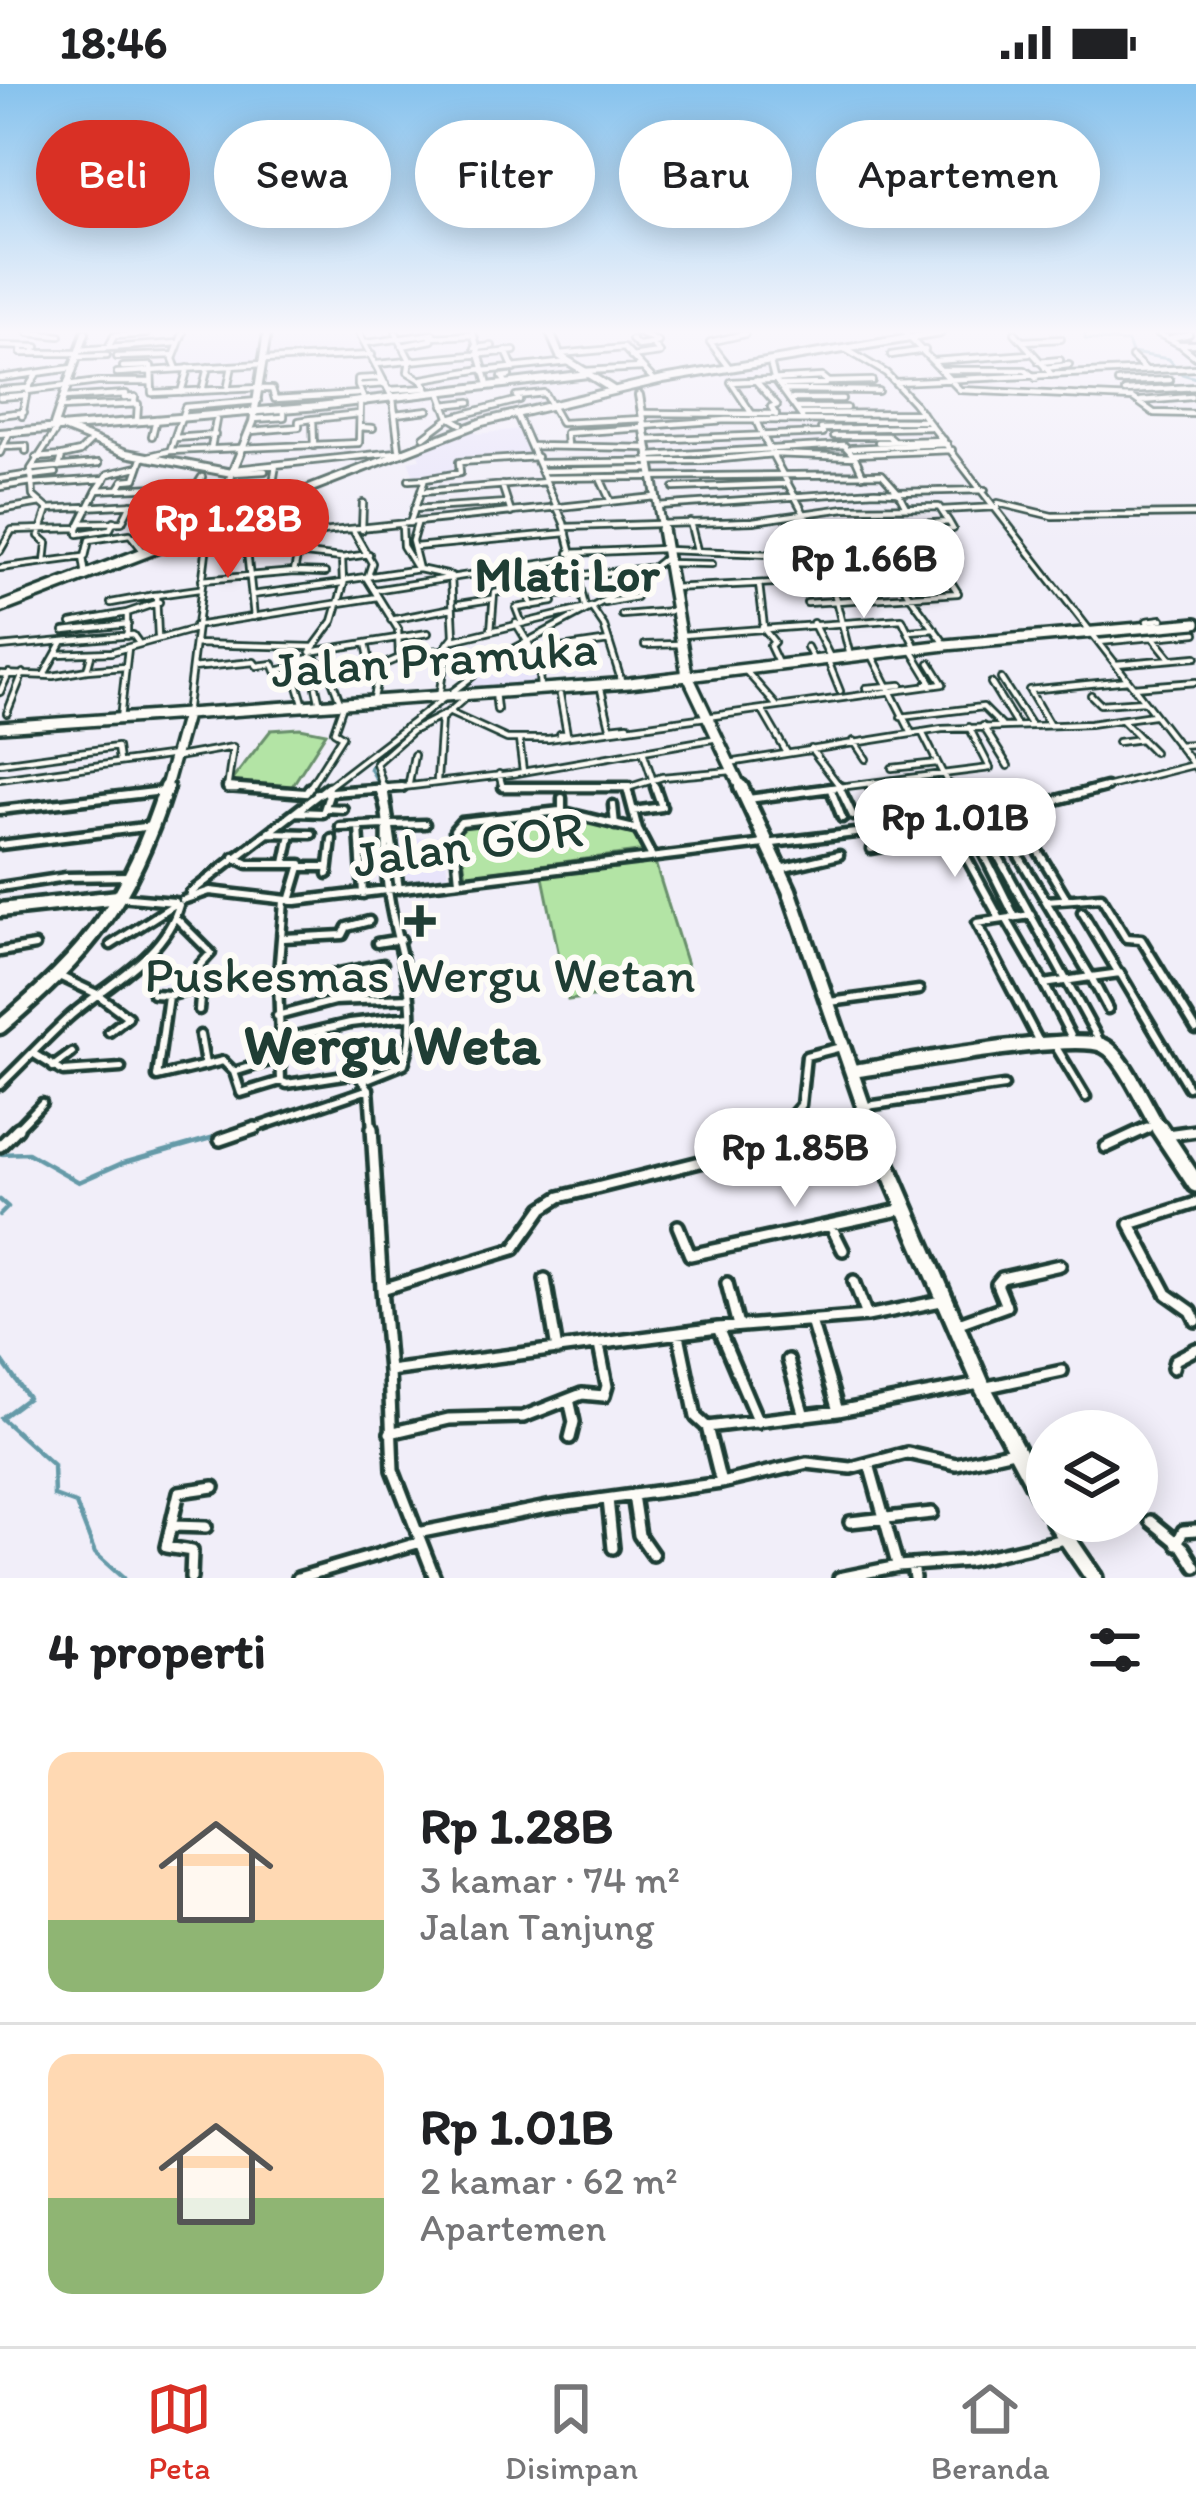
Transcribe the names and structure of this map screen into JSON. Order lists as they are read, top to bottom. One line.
{"streets":{"street":["Jalan Pramuka","Jalan GOR"]},"districts":["Mlati Lor","Wergu Weta"],"places":{"health":["Puskesmas Wergu Wetan"]},"page":{"status":"18:46","chip":["Beli","Sewa","Filter","Baru","Apartemen"],"price":["Rp 1.28B","Rp 1.66B","Rp 1.01B","Rp 1.85B"],"heading":"4 properti","list":[{"name":"Rp 1.28B","note":"3 kamar · 74 m² · Jalan Tanjung"},{"name":"Rp 1.01B","note":"2 kamar · 62 m² · Apartemen"}],"tabs":["Peta","Disimpan","Beranda"]}}
